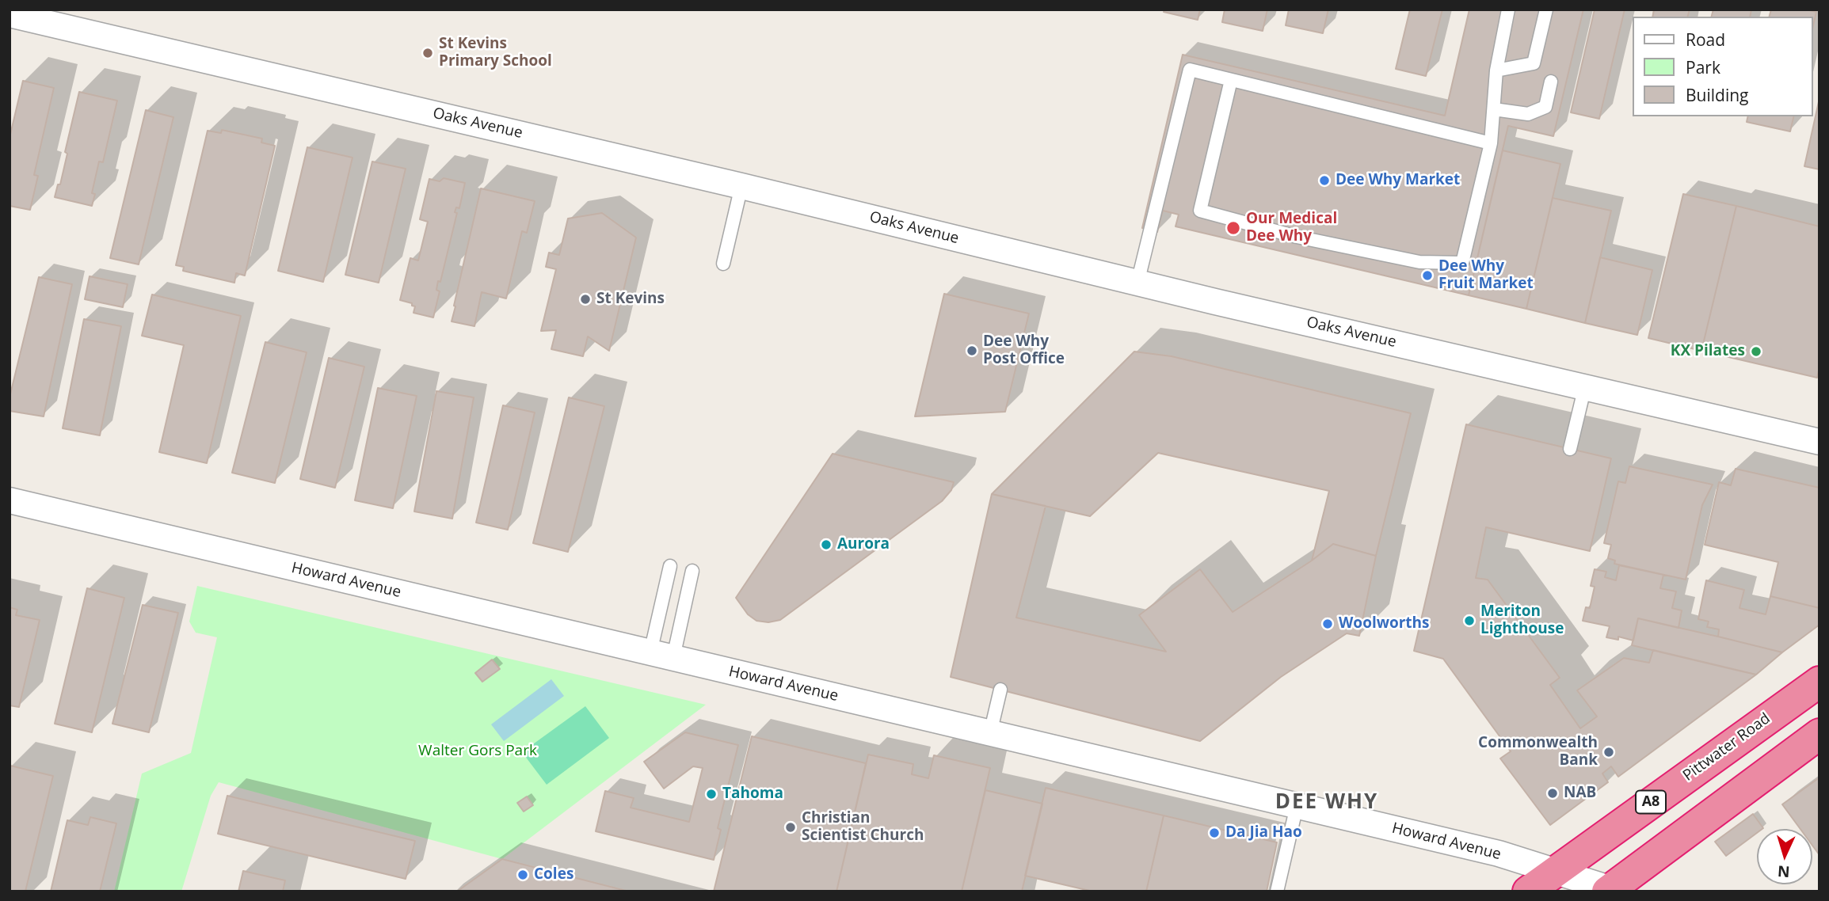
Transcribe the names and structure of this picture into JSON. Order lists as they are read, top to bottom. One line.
{"streets":{"highway":["Pittwater Road","A8"],"street":["Oaks Avenue","Howard Avenue"]},"crossings":[["Howard Avenue","Pittwater Road"]],"districts":["DEE WHY"],"parks":["Walter Gors Park"],"places":["St Kevins Primary School","Dee Why Market","Our Medical Dee Why","Dee Why Fruit Market","St Kevins","Dee Why Post Office","KX Pilates","Aurora","Meriton Lighthouse","Woolworths","Commonwealth Bank","NAB","Tahoma","Christian Scientist Church","Da Jia Hao","Coles"],"legend":["Road","Park","Building"],"north":"bottom"}
